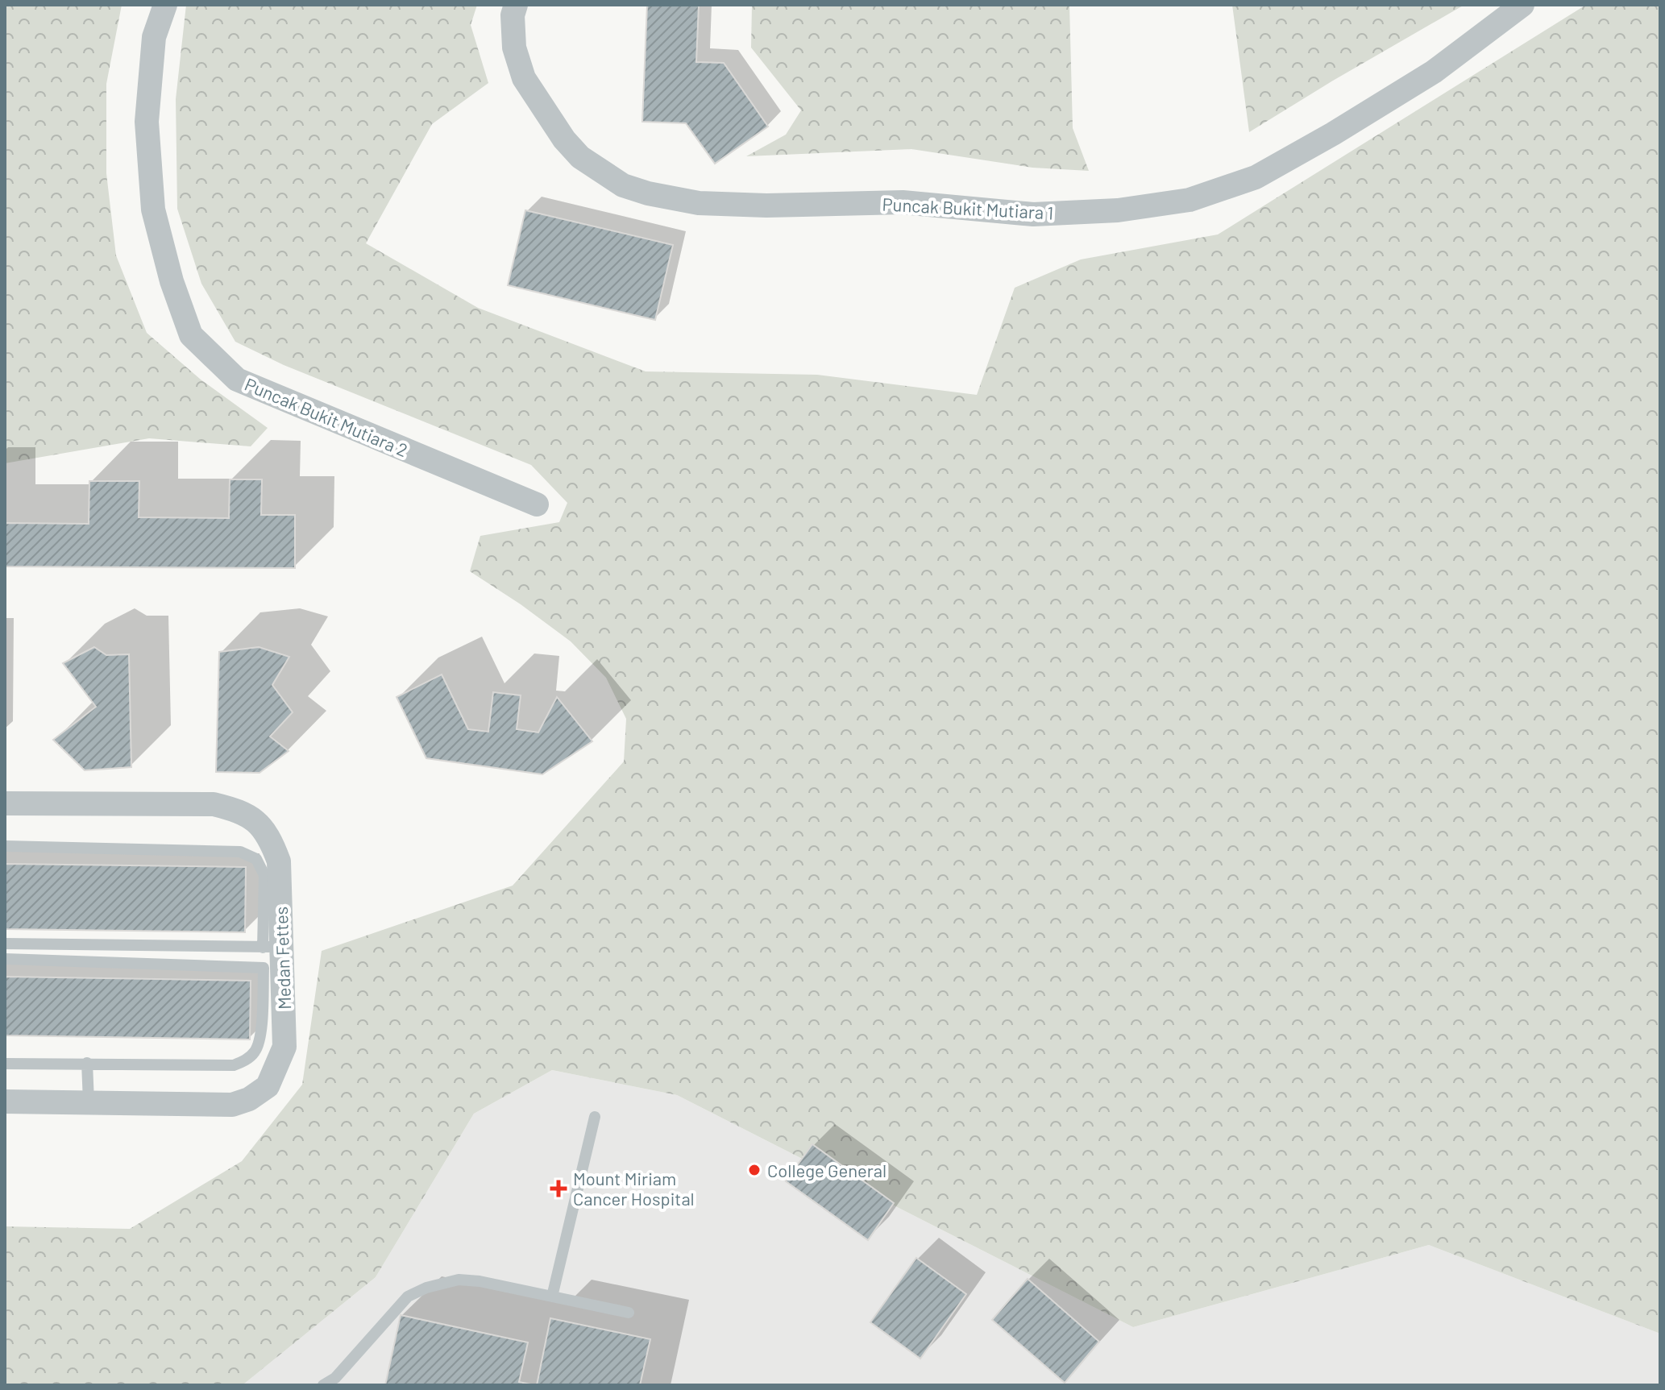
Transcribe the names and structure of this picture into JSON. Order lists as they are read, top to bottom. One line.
{"streets":{"street":["Puncak Bukit Mutiara 1","Puncak Bukit Mutiara 2","Medan Fettes"]},"places":{"other":["College General"],"health":["Mount Miriam Cancer Hospital"]}}
